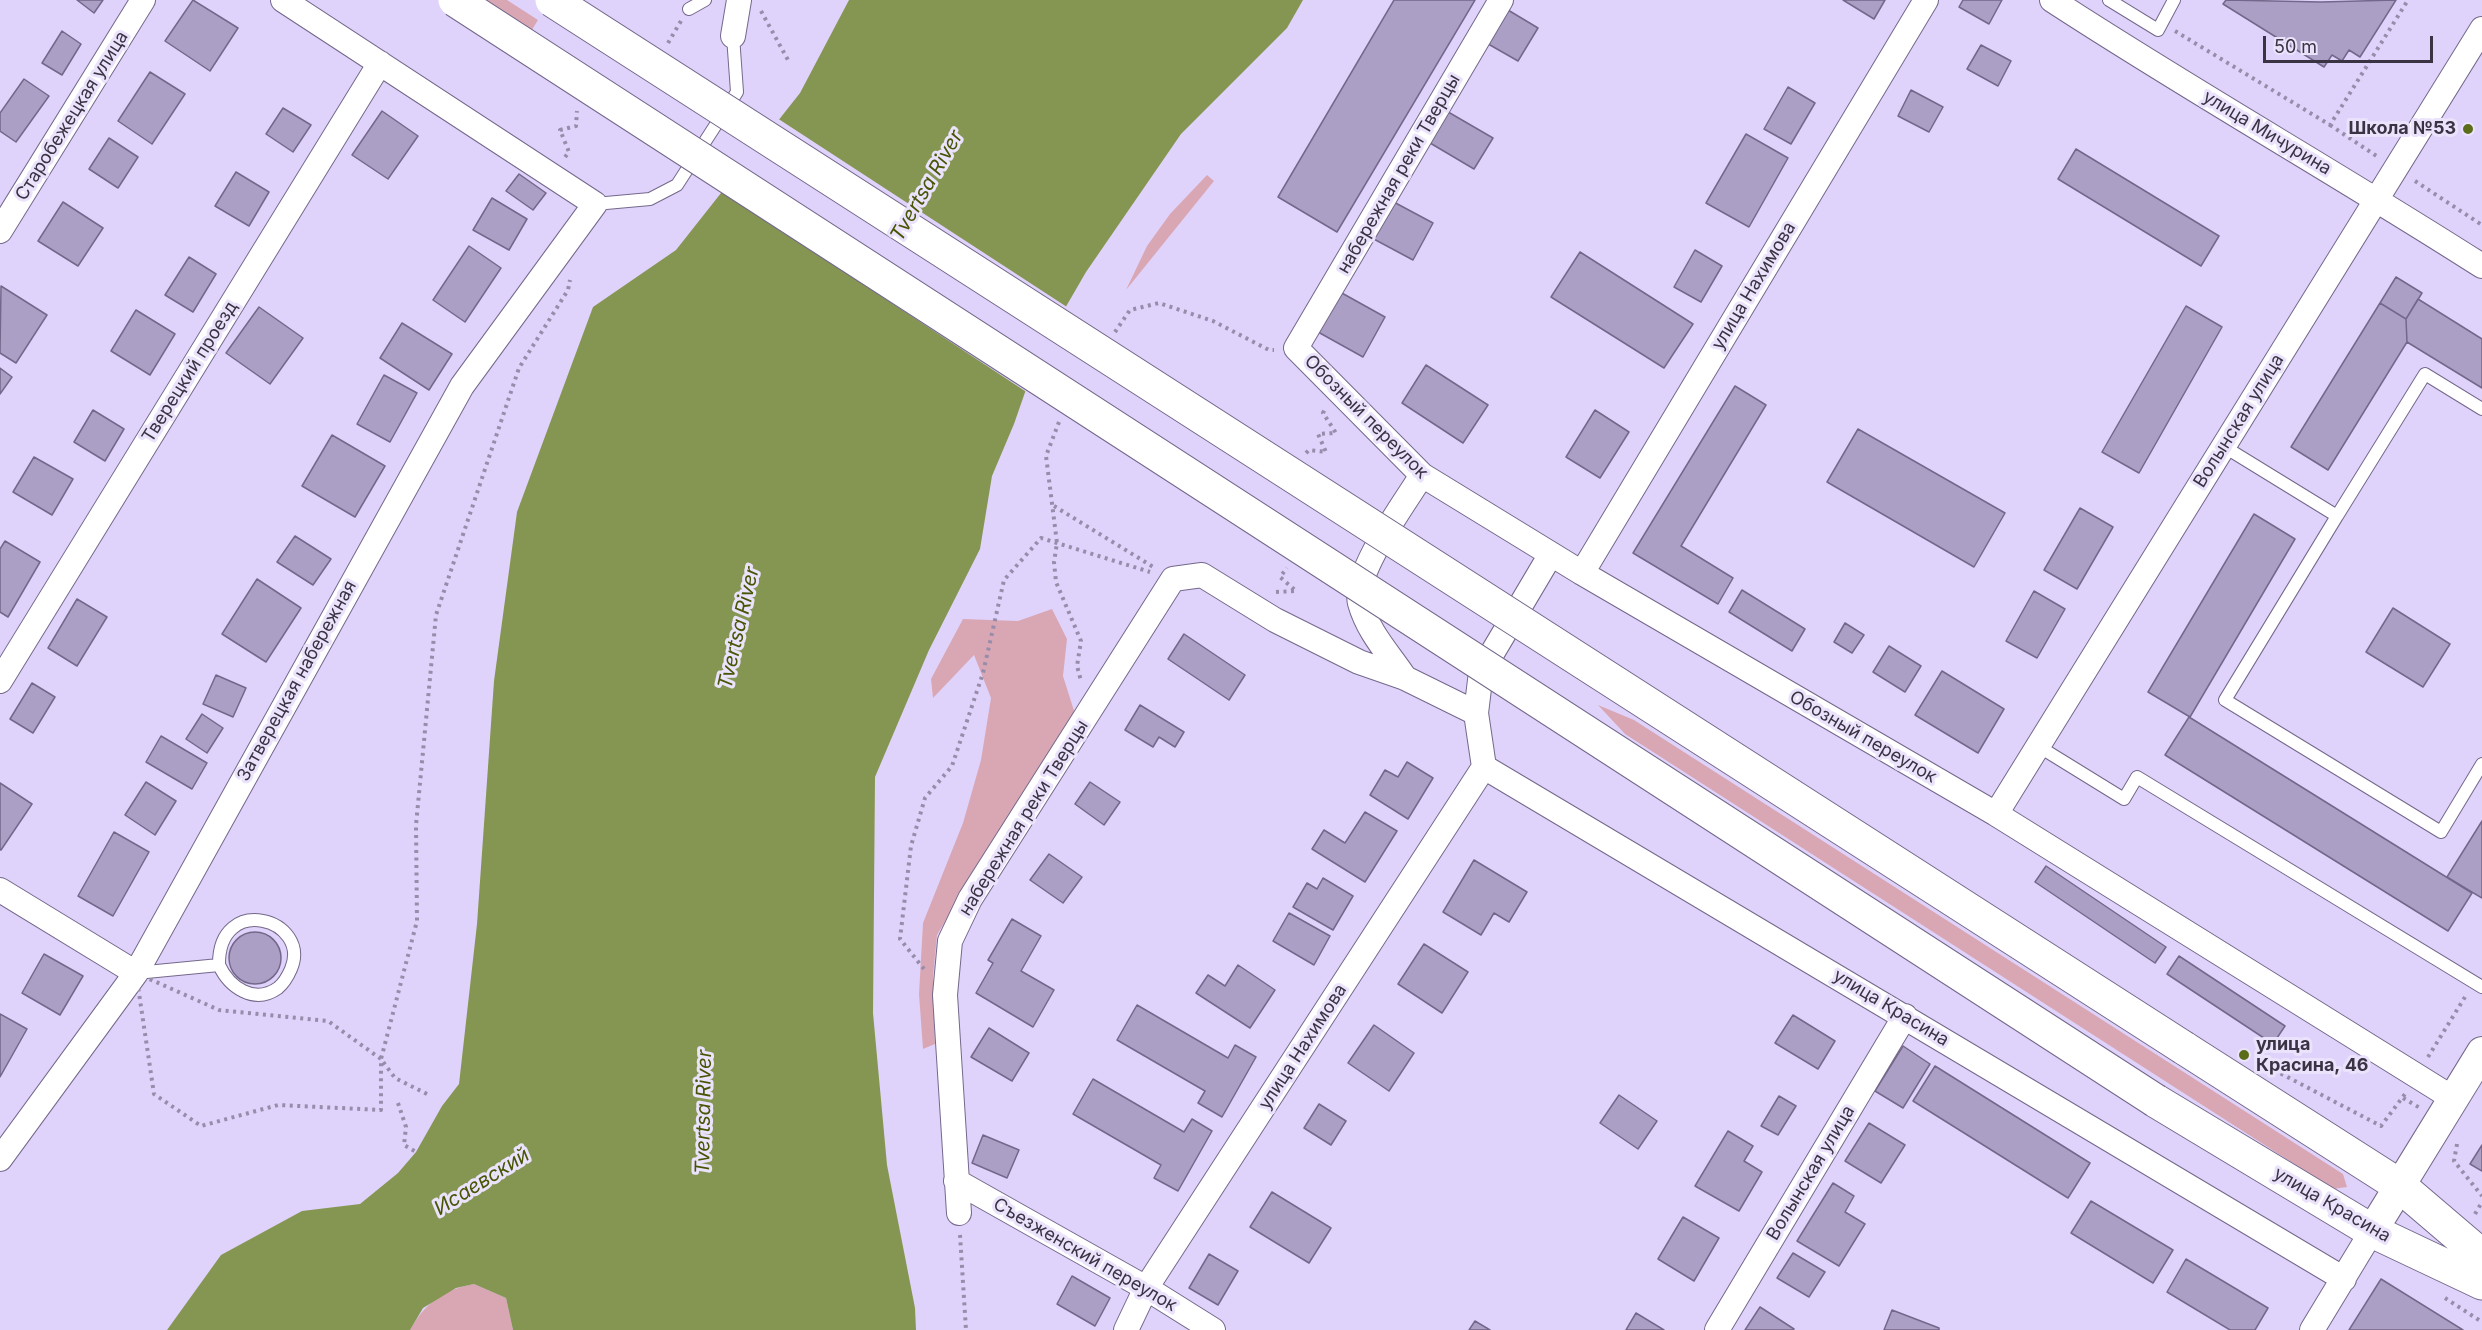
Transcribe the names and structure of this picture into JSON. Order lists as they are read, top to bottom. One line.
{"streets":{"main road":["улица Красина"],"street":["Старобежецкая улица","улица Мичурина","набережная реки Тверцы","улица Нахимова","Тверецкий проезд","Обозный переулок","Волынская улица","Затверецкая набережная","Съезженский переулок"]},"crossings":[["улица Мичурина","Волынская улица"],["набережная реки Тверцы","Обозный переулок"],["набережная реки Тверцы","Съезженский переулок"],["улица Нахимова","Обозный переулок"],["улица Нахимова","улица Красина"],["улица Нахимова","Съезженский переулок"],["Обозный переулок","Волынская улица"],["Волынская улица","улица Красина"]],"water":["Tvertsa River","Исаевский"],"places":["Школа №53","улица Красина, 46"],"scale_bar":"50 m"}
